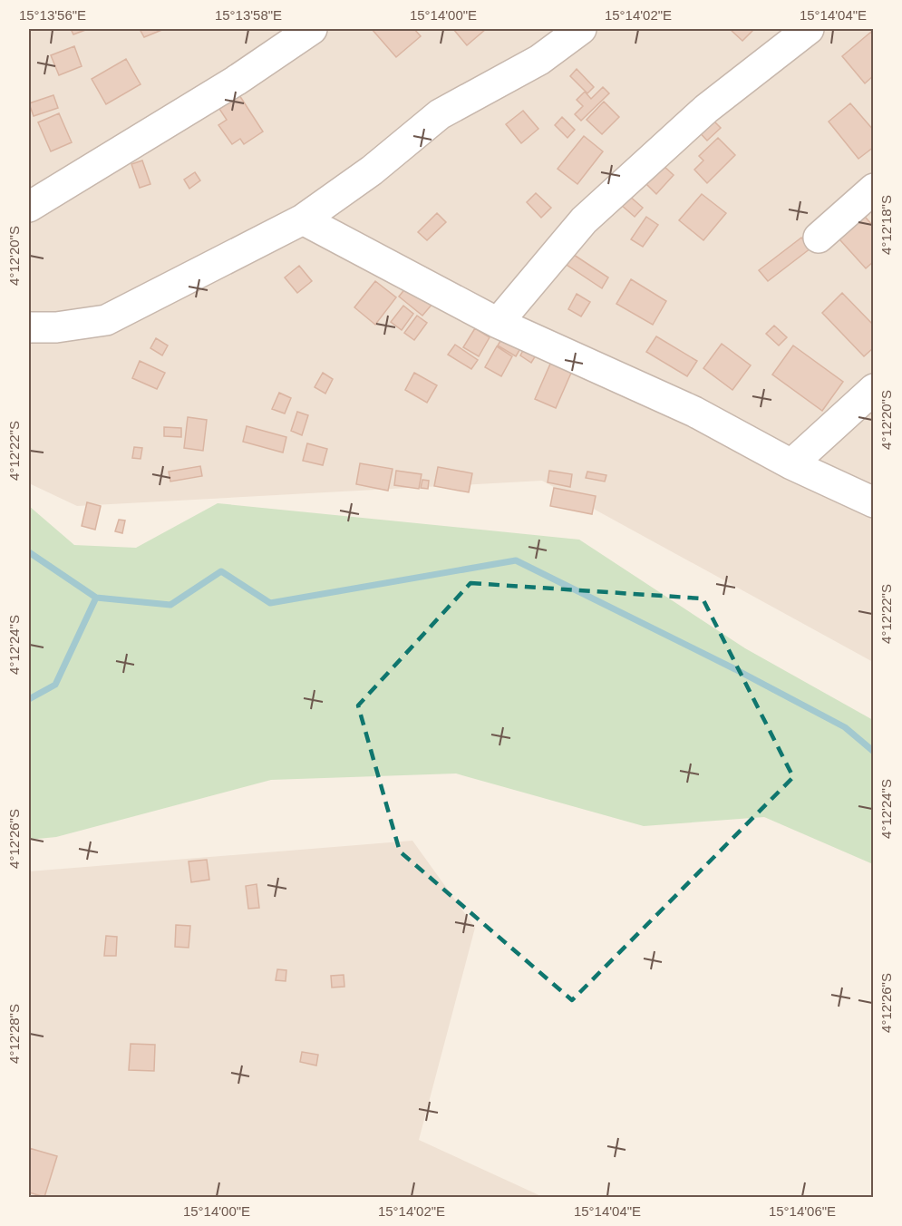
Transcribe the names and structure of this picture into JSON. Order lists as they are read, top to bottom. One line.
{"coordinates":["15°13'56\"E","15°13'58\"E","15°14'00\"E","15°14'02\"E","15°14'04\"E","4°12'18\"S","4°12'20\"S","4°12'22\"S","4°12'24\"S","4°12'26\"S","4°12'28\"S","15°14'06\"E"]}
